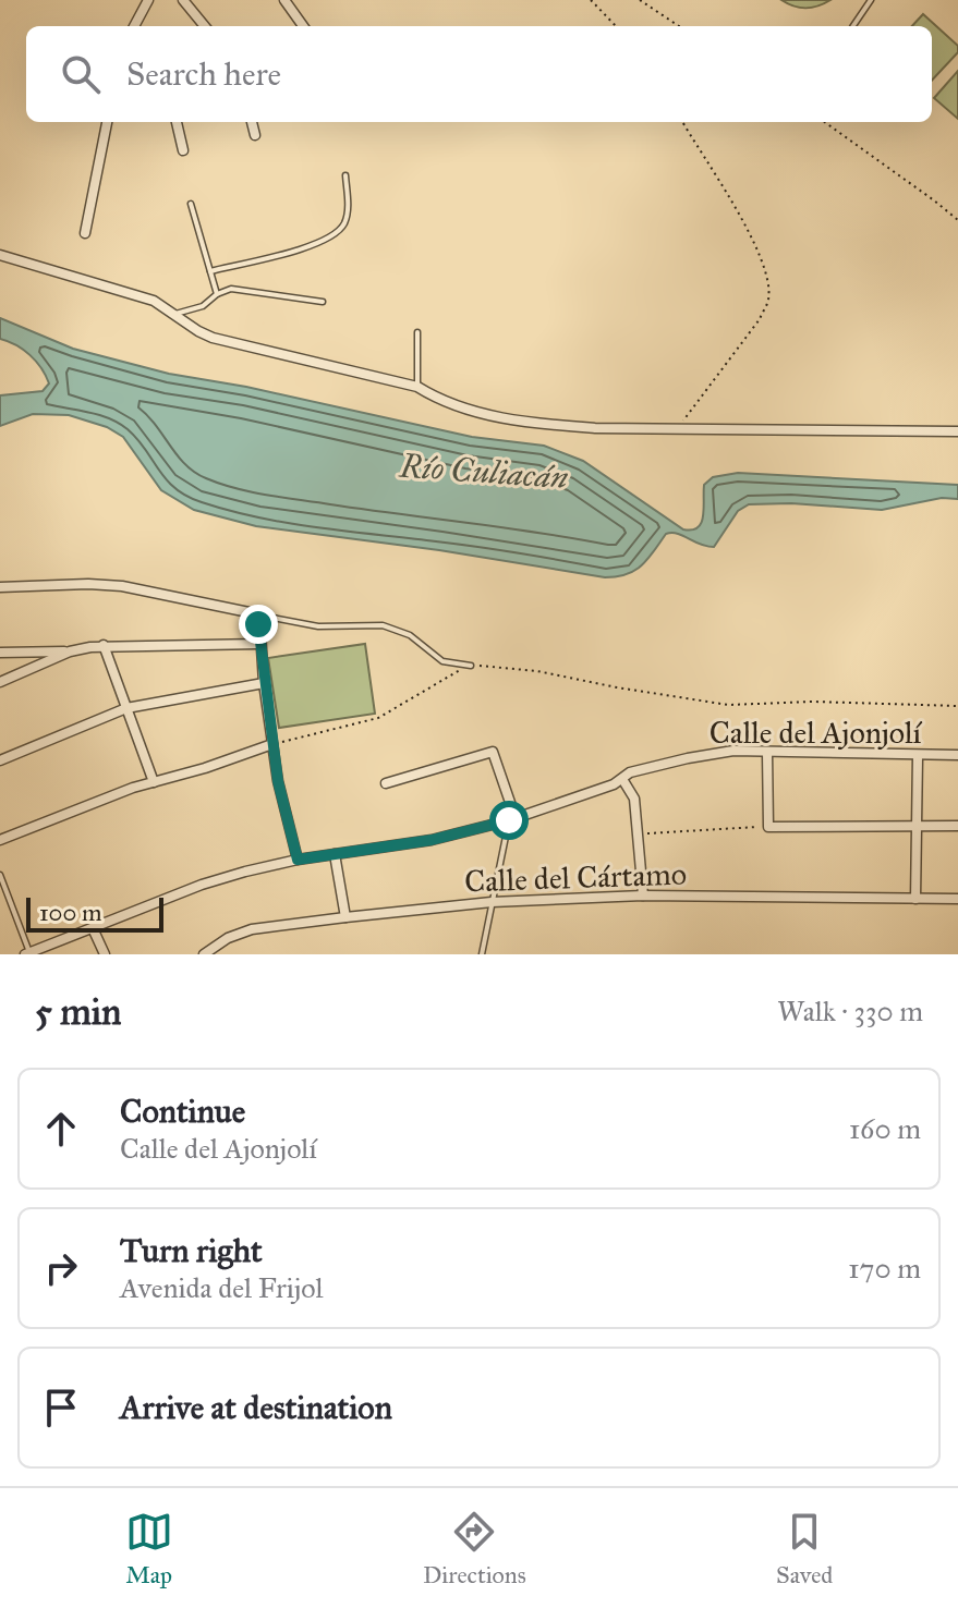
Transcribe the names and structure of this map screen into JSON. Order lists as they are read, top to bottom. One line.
{"streets":{"street":["Calle del Ajonjolí","Calle del Cártamo"]},"water":["Río Culiacán"],"scale_bar":"100 m","page":{"search":"Search here","scale":"100 m","heading":["5 min","Walk · 330 m"],"list":[["Continue","Calle del Ajonjolí","160 m"],["Turn right","Avenida del Frijol","170 m"],"Arrive at destination"],"nav":["Map","Directions","Saved"]}}
